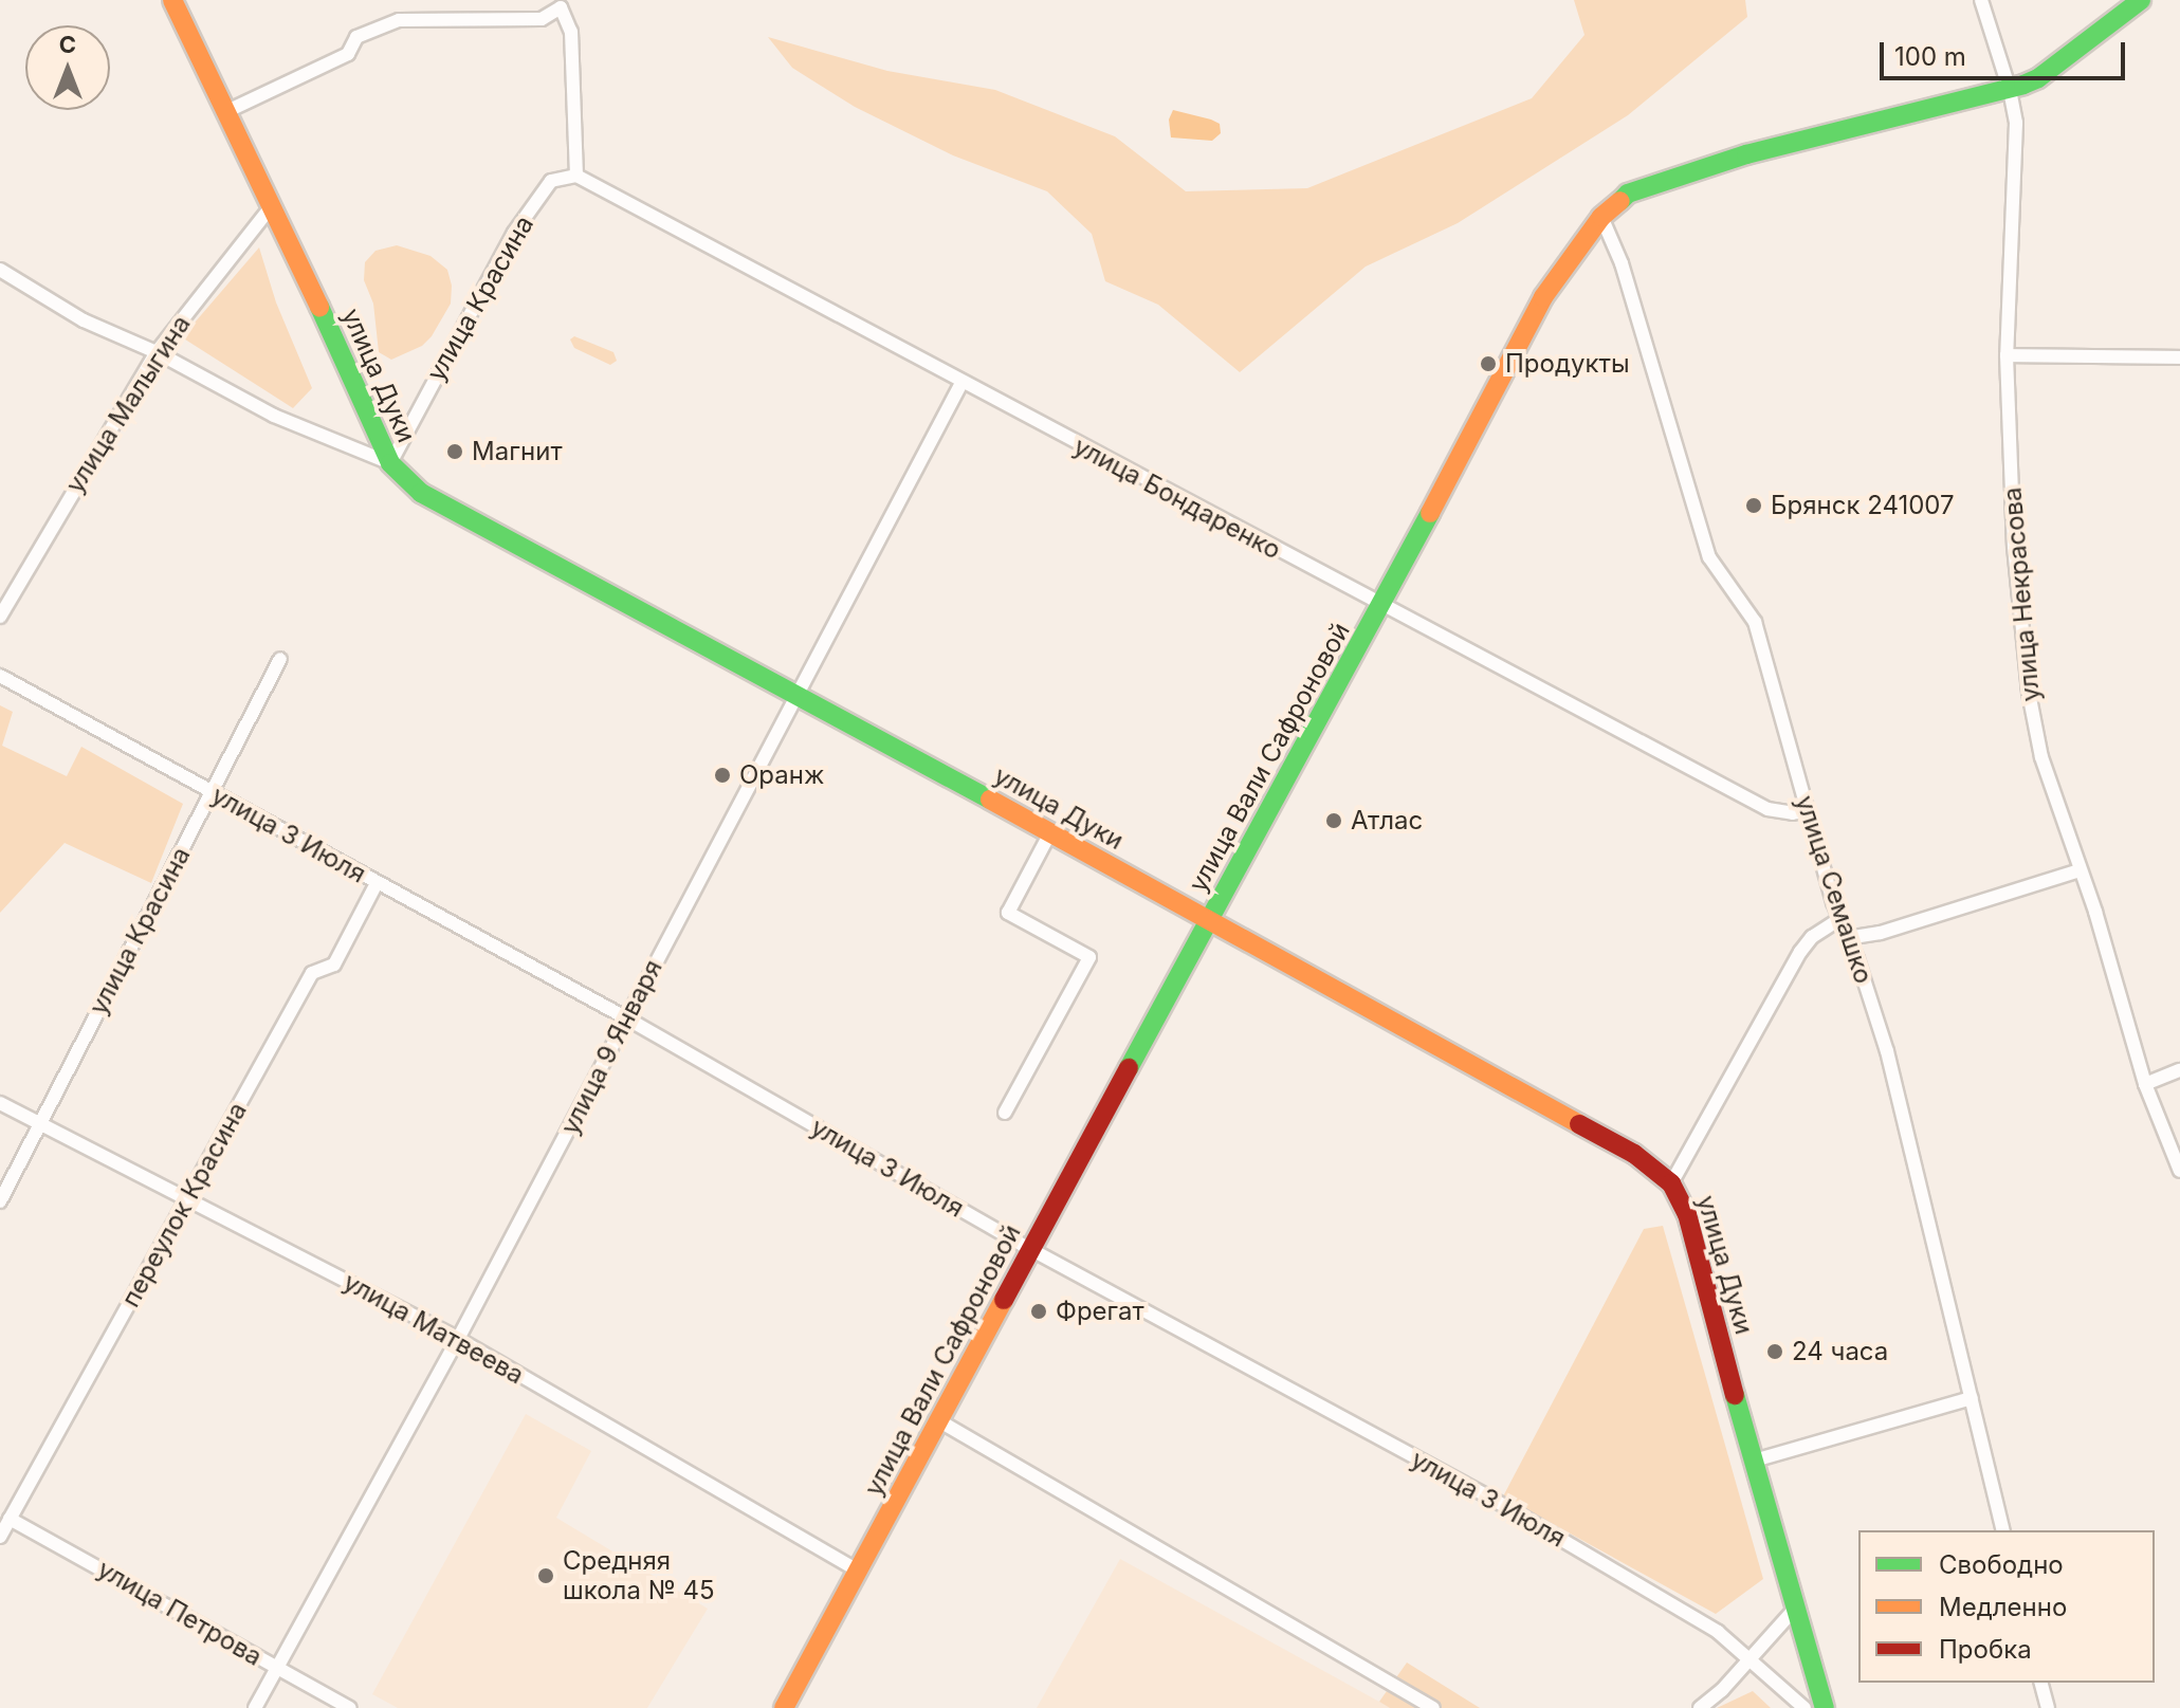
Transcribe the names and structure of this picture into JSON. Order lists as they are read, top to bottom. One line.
{"streets":{"main road":["улица Дуки","улица Вали Сафроновой"],"street":["улица Красина","улица Малыгина","улица Бондаренко","улица Некрасова","улица 3 Июля","улица Семашко","улица 9 Января","переулок Красина","улица Матвеева","улица Петрова"]},"crossings":[["улица Красина","улица Дуки"],["улица Красина","улица Бондаренко"],["улица Красина","улица 3 Июля"],["улица Красина","улица Матвеева"],["улица Дуки","улица Малыгина"],["улица Дуки","улица Вали Сафроновой"],["улица Дуки","улица 9 Января"],["улица Бондаренко","улица Вали Сафроновой"],["улица Бондаренко","улица Семашко"],["улица Бондаренко","улица 9 Января"],["улица Некрасова","улица Вали Сафроновой"],["улица Вали Сафроновой","улица 3 Июля"],["улица Вали Сафроновой","улица Семашко"],["улица Вали Сафроновой","улица Матвеева"],["улица 3 Июля","улица 9 Января"],["улица 3 Июля","переулок Красина"],["улица 9 Января","улица Матвеева"],["улица 9 Января","улица Петрова"],["переулок Красина","улица Матвеева"],["переулок Красина","улица Петрова"]],"places":["Продукты","Магнит","Брянск 241007","Оранж","Атлас","Фрегат","24 часа","Средняя школа № 45"],"legend":["Свободно","Медленно","Пробка"],"scale_bar":"100 m","north":"top"}
